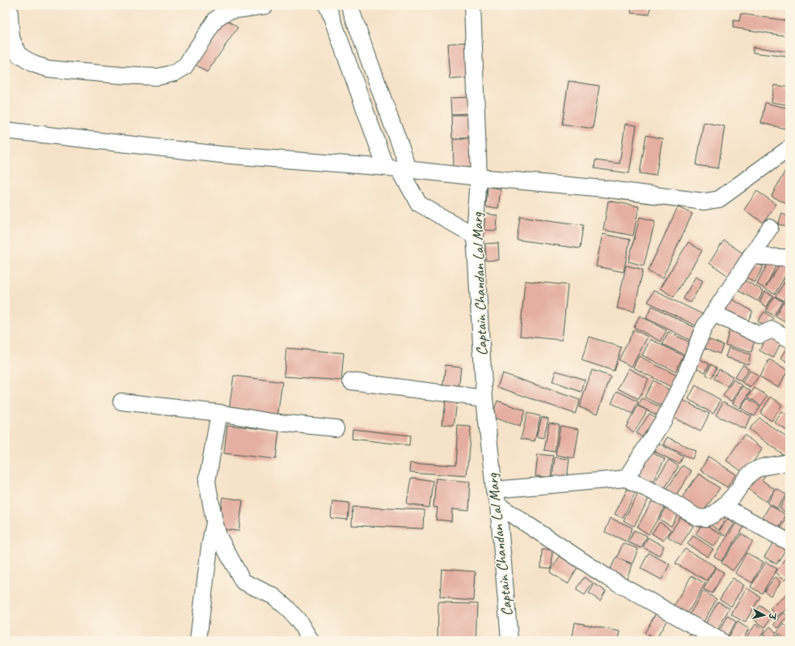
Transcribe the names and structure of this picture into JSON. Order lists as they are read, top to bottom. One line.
{"streets":{"street":["Captain Chandan Lal Marg"]},"north":"right"}
